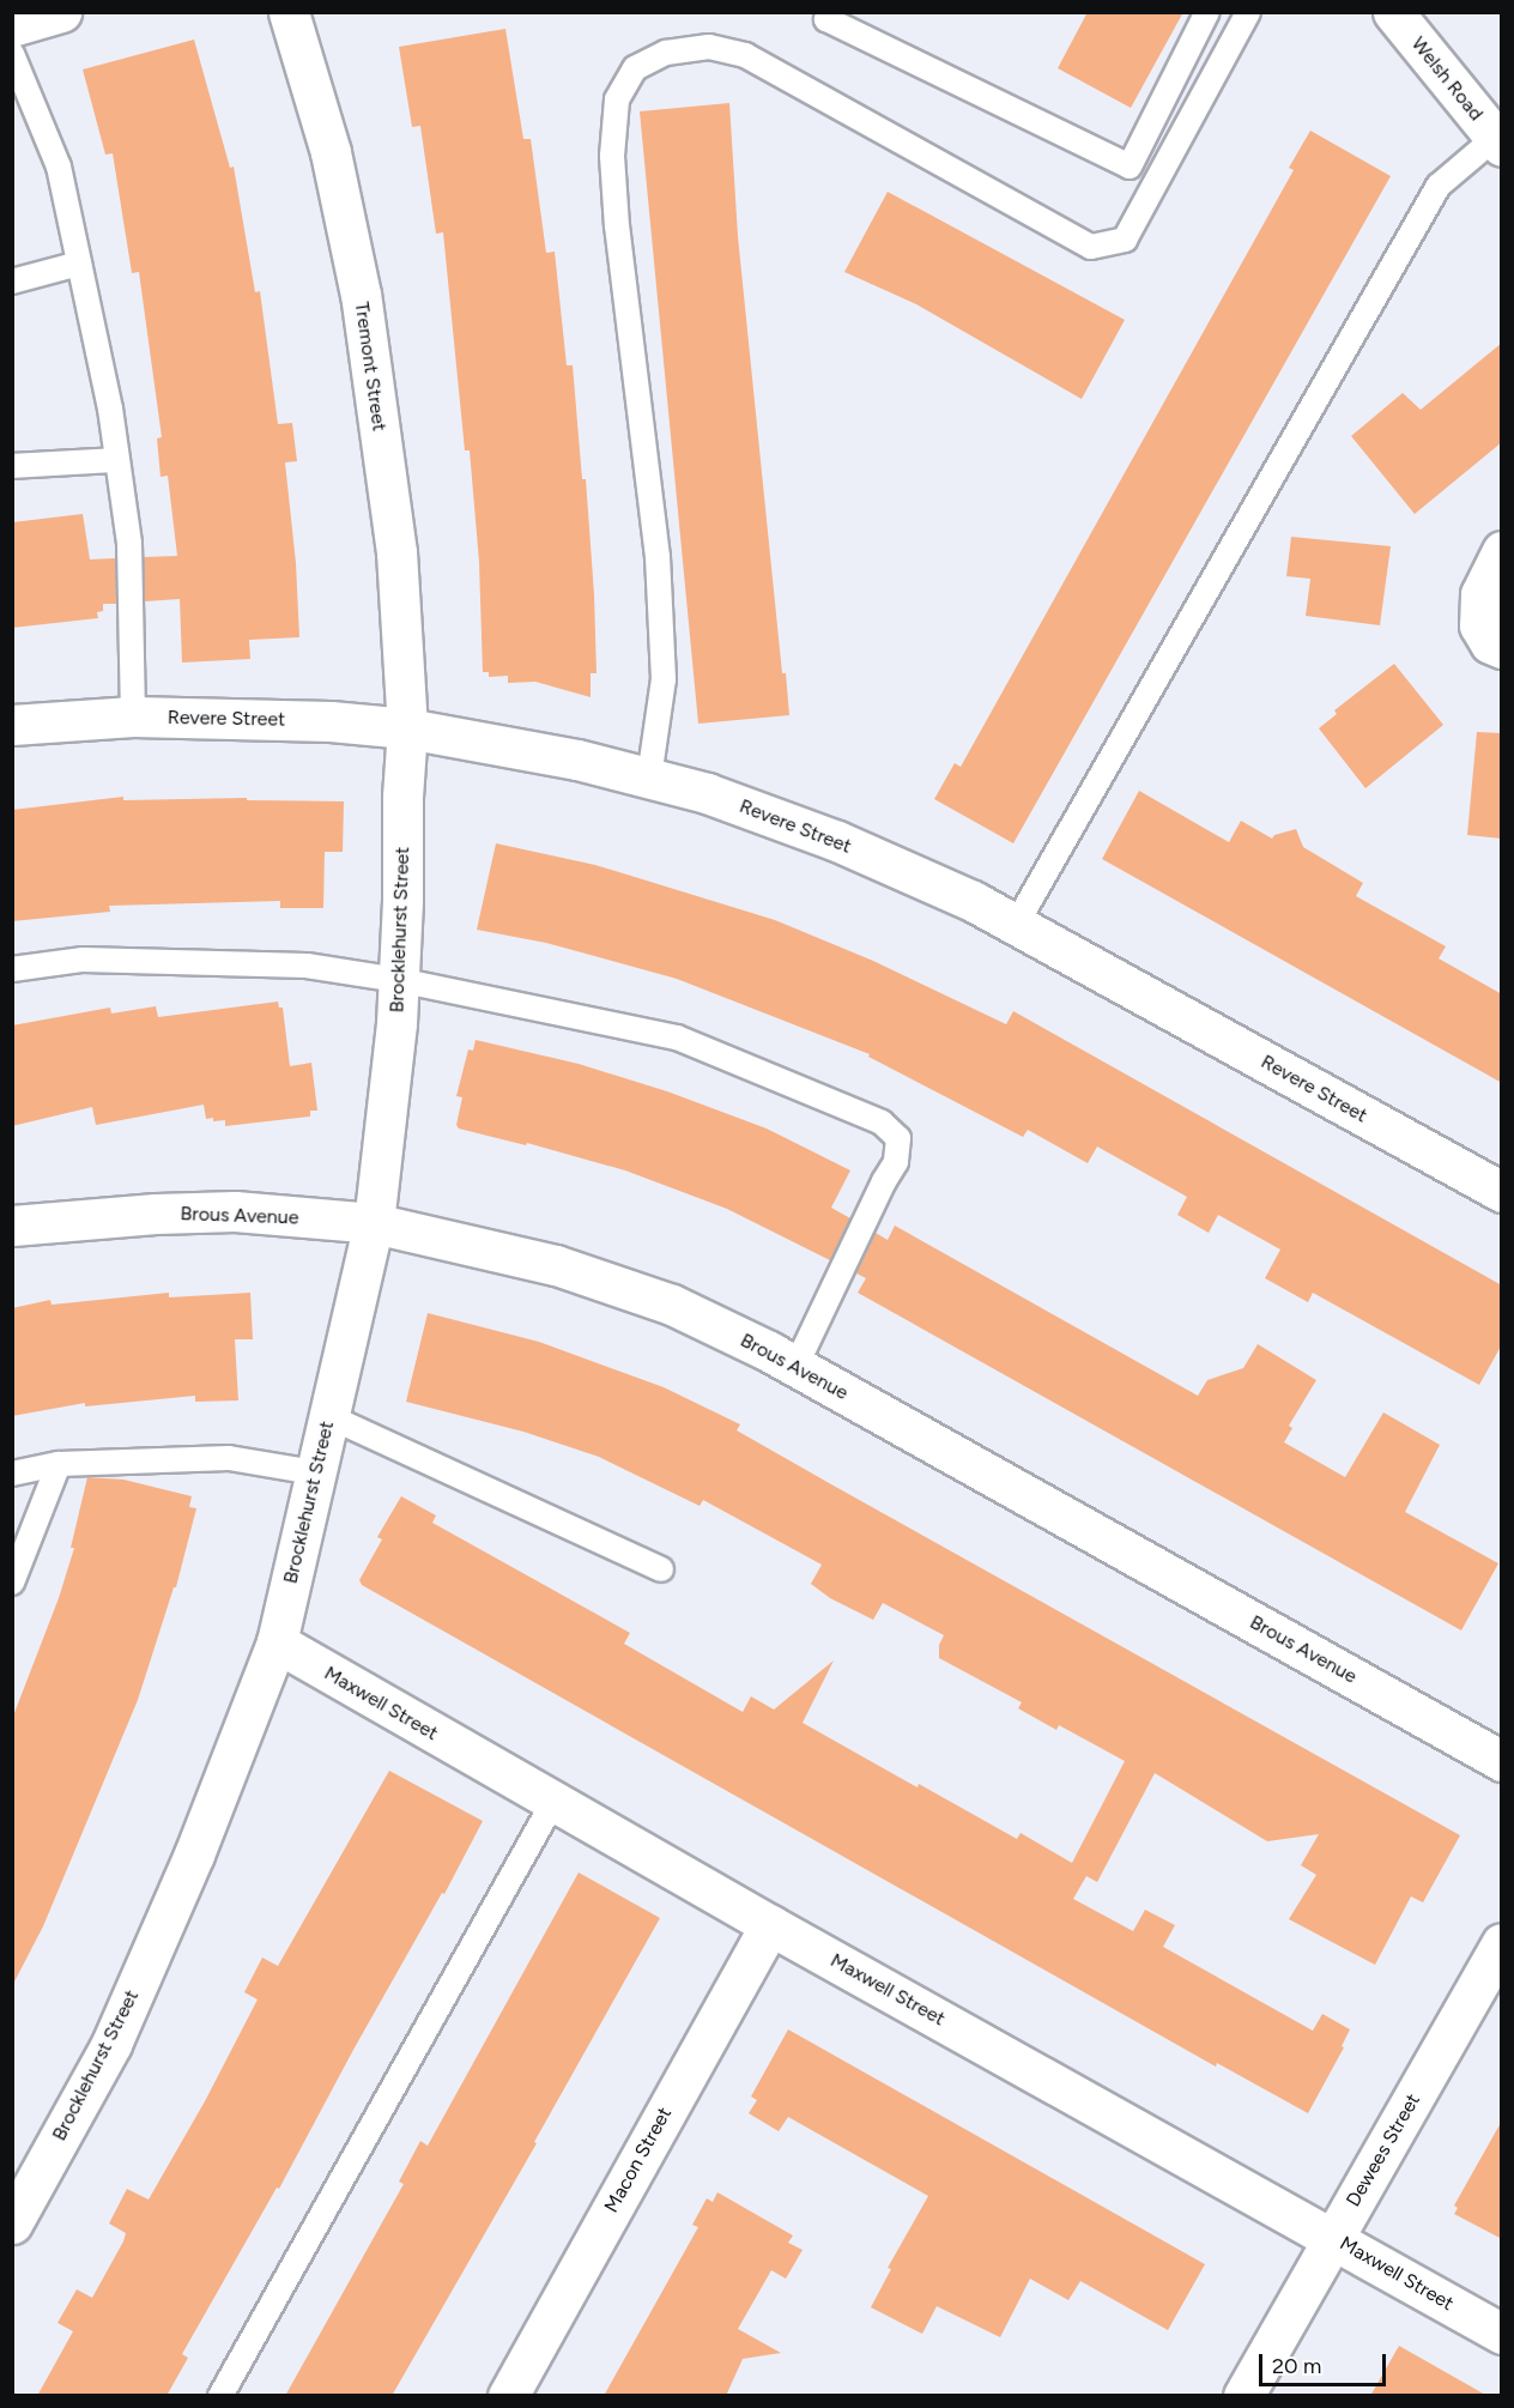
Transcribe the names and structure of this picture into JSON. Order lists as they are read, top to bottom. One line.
{"streets":{"street":["Welsh Road","Tremont Street","Revere Street","Brocklehurst Street","Brous Avenue","Maxwell Street","Dewees Street","Macon Street"]},"crossings":[["Tremont Street","Revere Street"],["Tremont Street","Brocklehurst Street"],["Revere Street","Brocklehurst Street"],["Brocklehurst Street","Brous Avenue"],["Brocklehurst Street","Maxwell Street"],["Maxwell Street","Dewees Street"],["Maxwell Street","Macon Street"]],"scale_bar":"20 m"}
